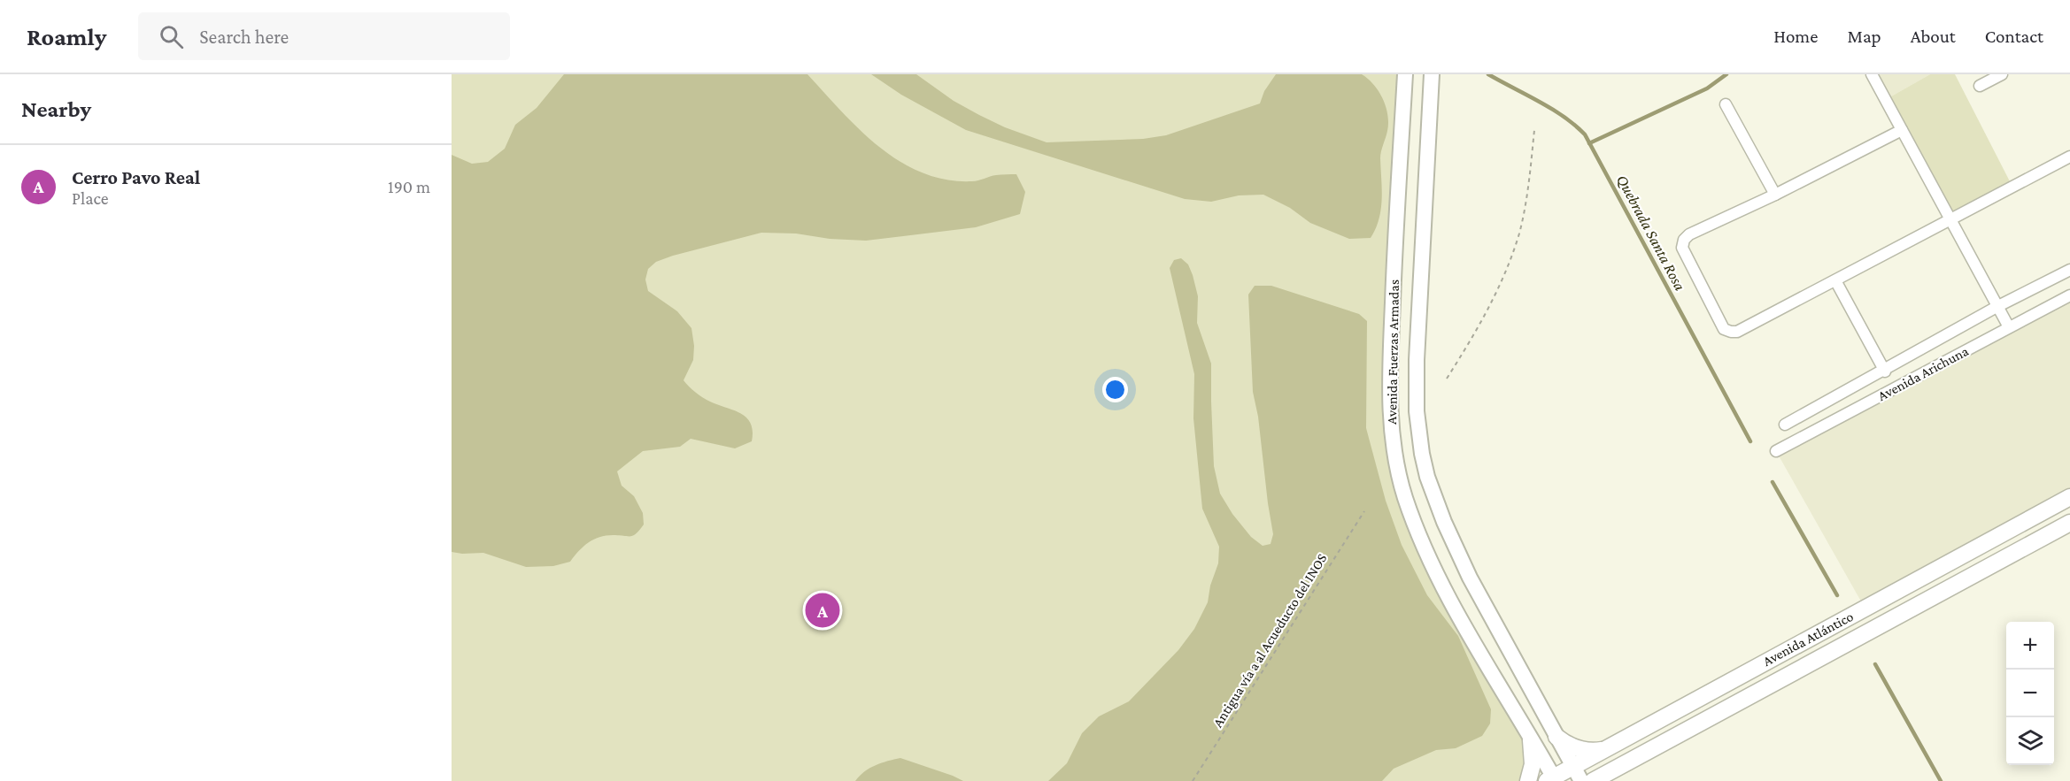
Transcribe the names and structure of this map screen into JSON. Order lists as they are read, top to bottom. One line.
{"streets":{"main road":["Avenida Atlántico"],"street":["Avenida Fuerzas Armadas","Avenida Arichuna"],"path":["Antigua vía a al Acueducto del INOS"]},"crossings":[["Avenida Fuerzas Armadas","Avenida Atlántico"]],"water":["Quebrada Santa Rosa"],"page":{"header":"Roamly","search":"Search here","nav":["Home","Map","About","Contact"],"heading":"Nearby","list":[{"mark":"A","name":"Cerro Pavo Real","note":"Place","value":"190 m"}],"pins":"A","map_buttons":["+","−"]}}
